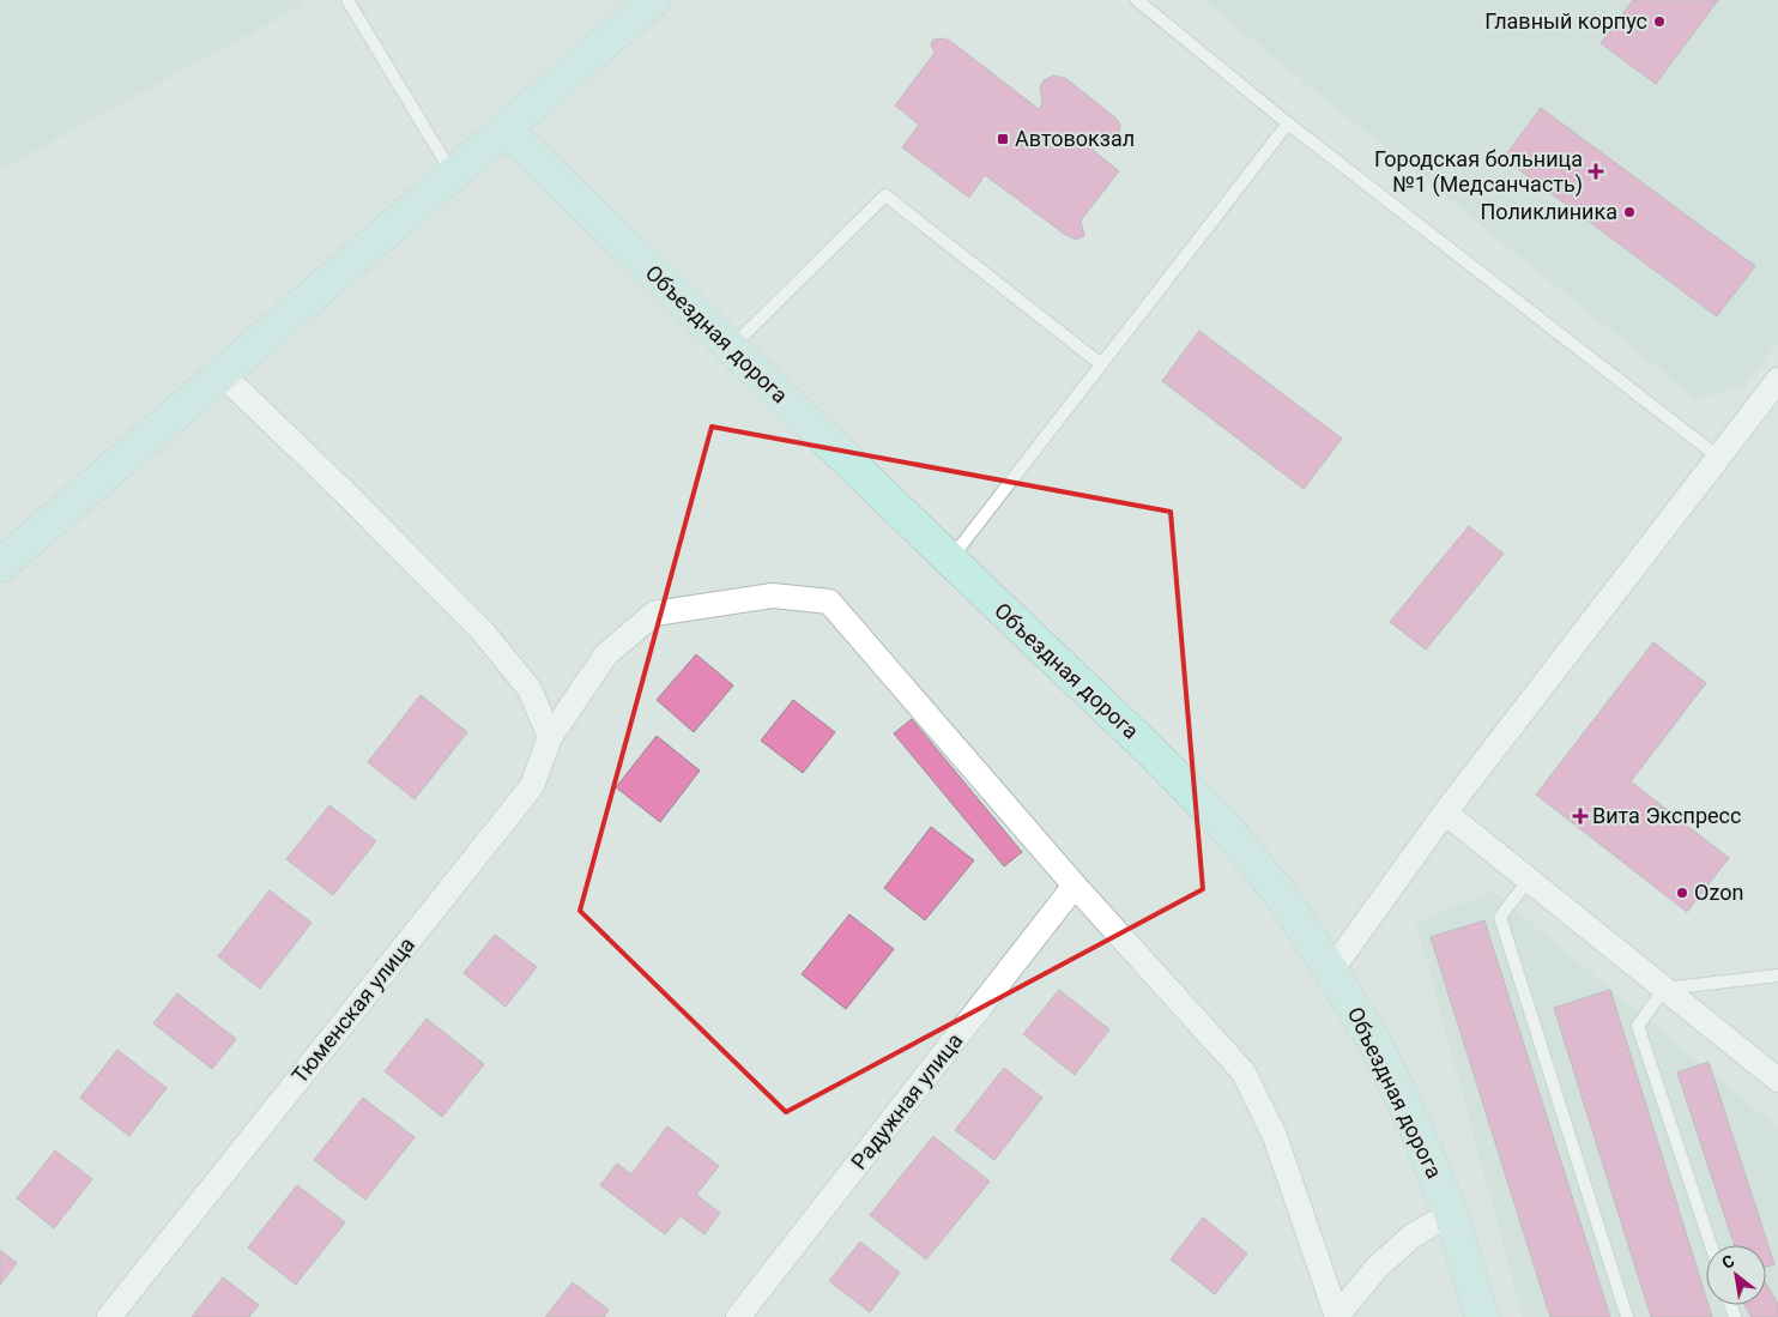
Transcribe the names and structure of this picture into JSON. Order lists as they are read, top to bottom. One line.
{"streets":{"main road":["Объездная дорога"],"street":["Тюменская улица","Радужная улица"]},"crossings":[["Тюменская улица","Радужная улица"]],"places":{"other":["Главный корпус","Поликлиника","Ozon"],"transit":["Автовокзал"],"health":["Городская больница №1 (Медсанчасть)","Вита Экспресс"]},"north":"top left"}
